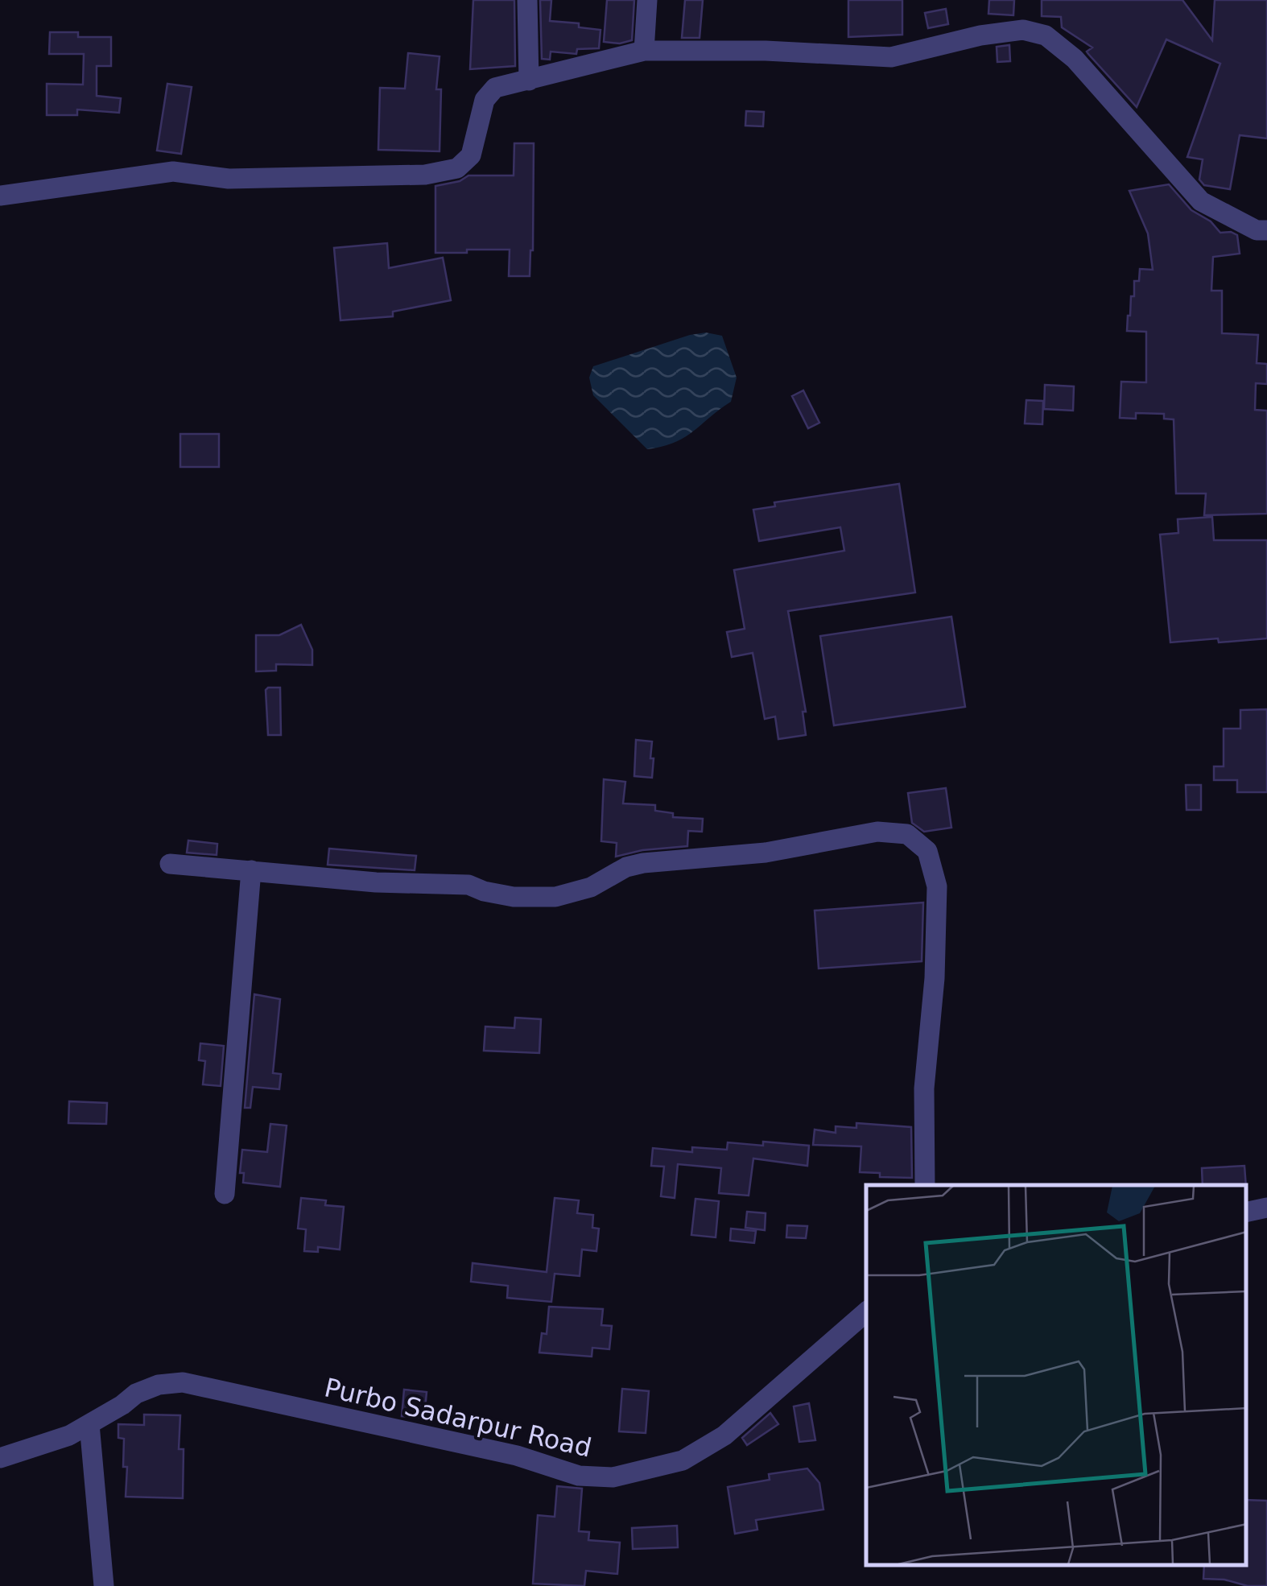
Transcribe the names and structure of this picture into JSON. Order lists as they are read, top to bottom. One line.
{"streets":{"street":["Purbo Sadarpur Road"]}}
